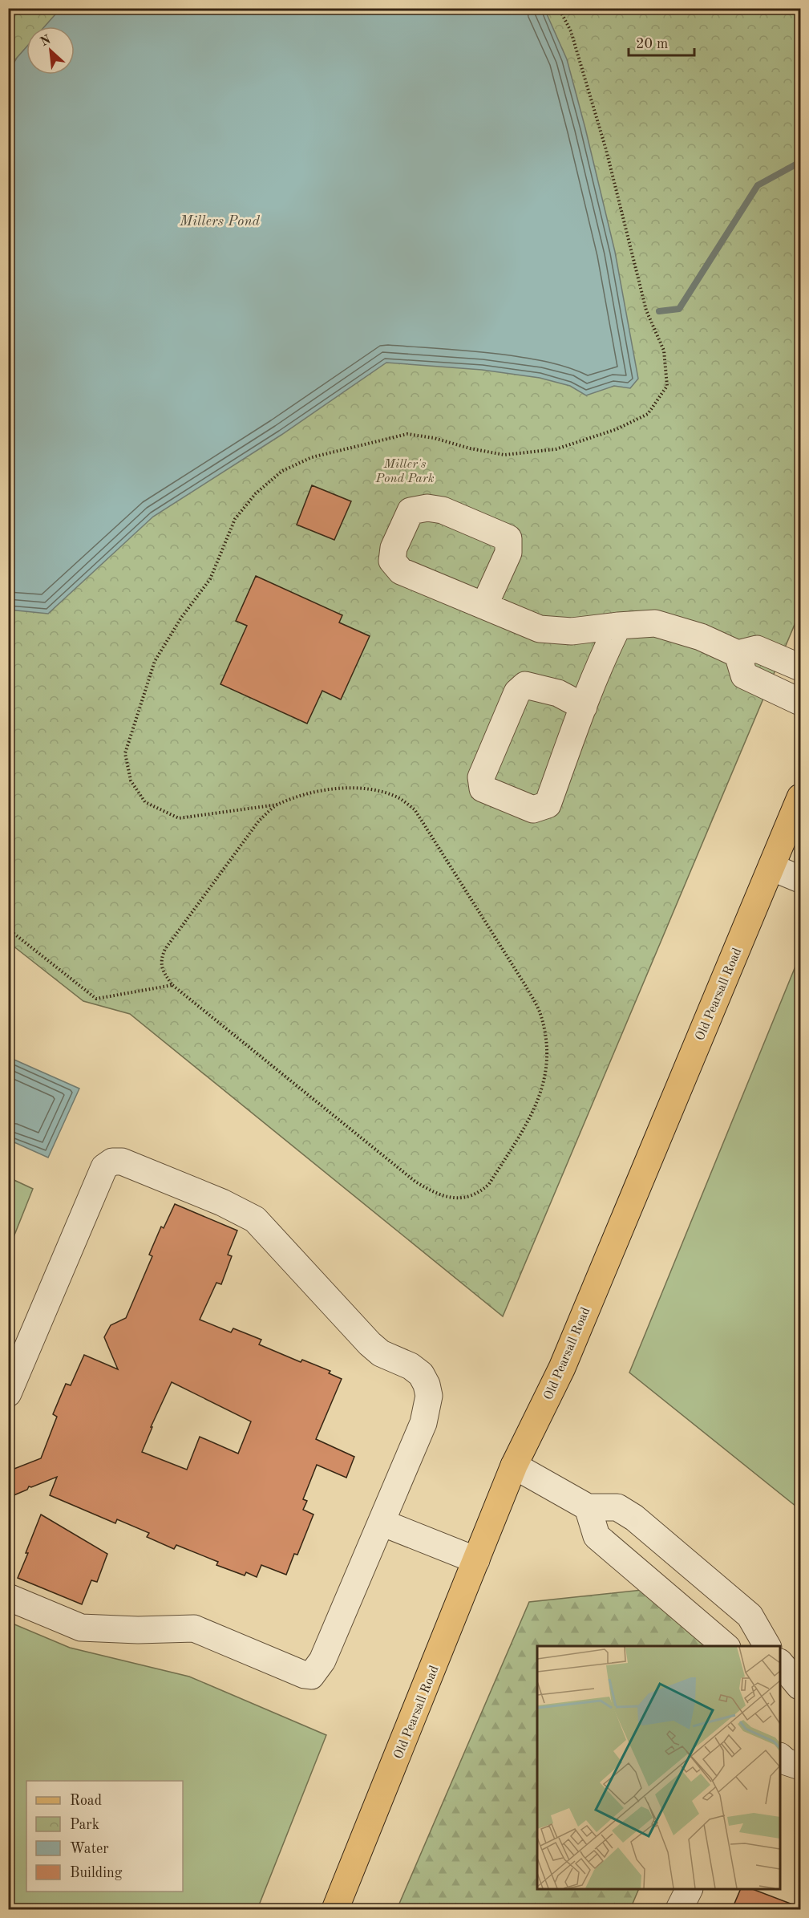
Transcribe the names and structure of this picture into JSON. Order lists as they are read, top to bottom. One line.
{"streets":{"main road":["Old Pearsall Road"]},"water":["Millers Pond"],"parks":["Miller's Pond Park"],"legend":["Road","Park","Water","Building"],"scale_bar":"20 m","north":"top left"}
